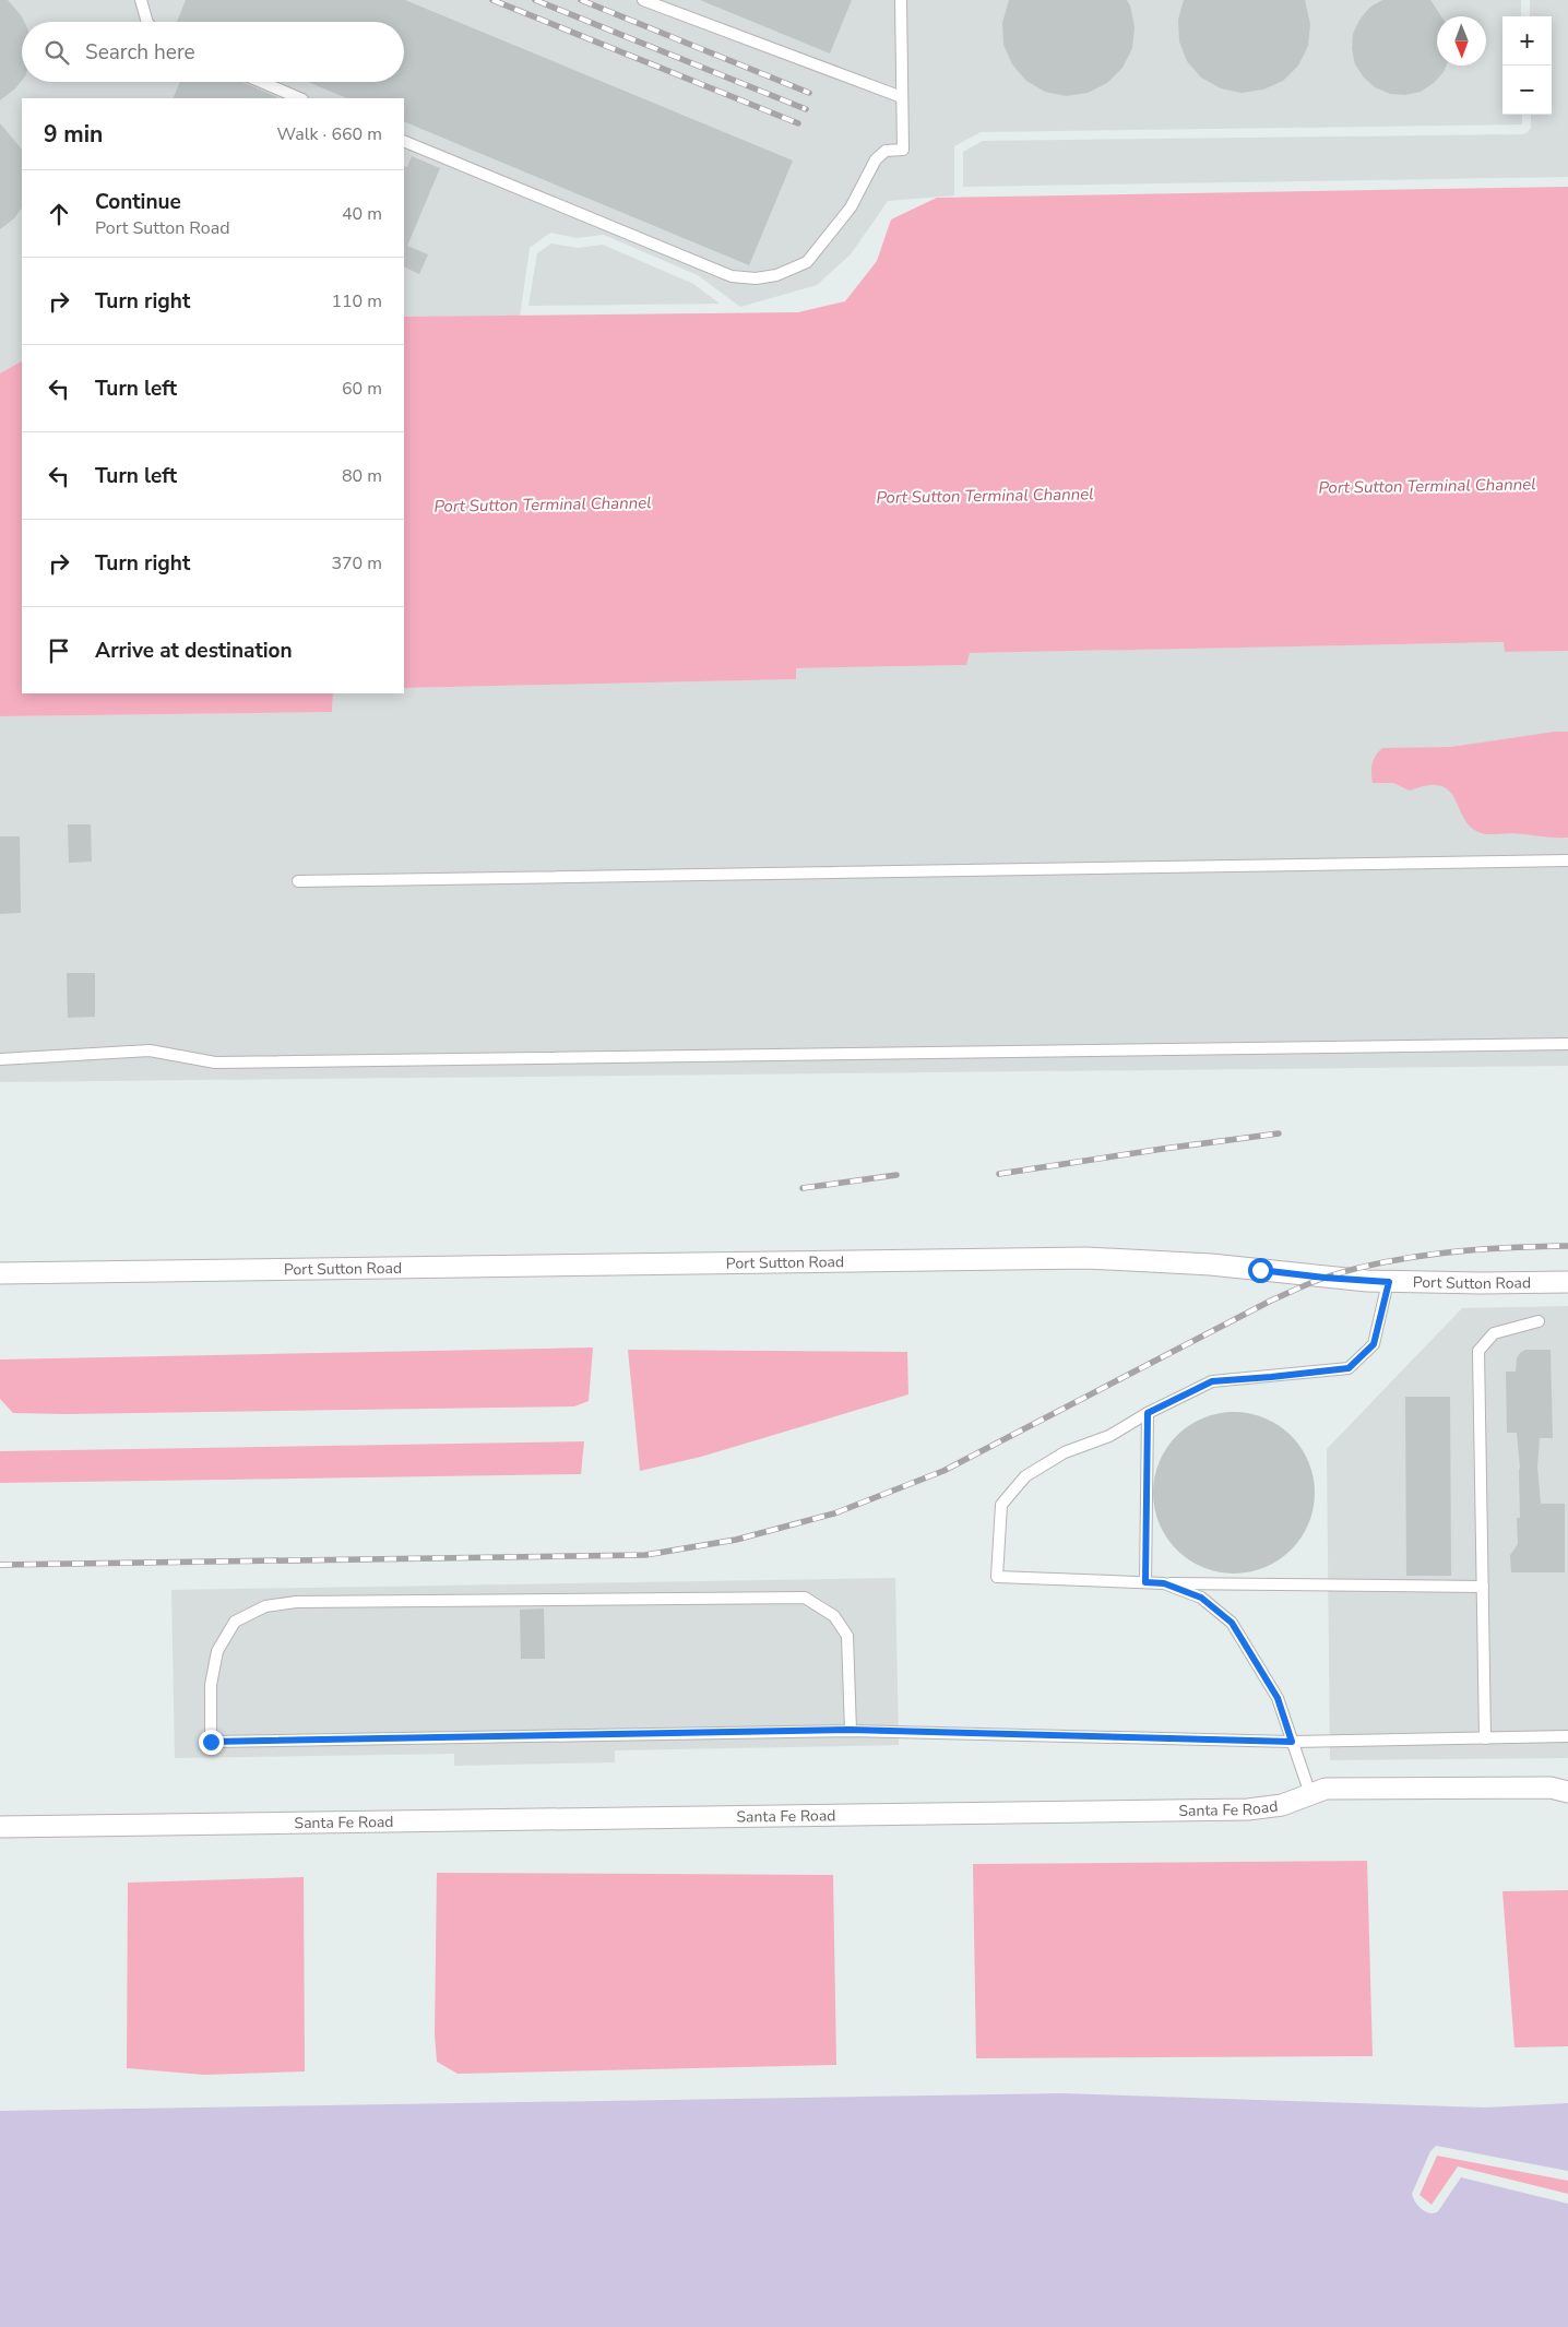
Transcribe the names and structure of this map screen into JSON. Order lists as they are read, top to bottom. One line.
{"streets":{"street":["Port Sutton Road","Santa Fe Road"]},"water":["Port Sutton Terminal Channel"],"north":"bottom","page":{"map_buttons":["+","−"],"search":"Search here","heading":["9 min","Walk · 660 m"],"list":[["Continue","Port Sutton Road","40 m"],["Turn right","110 m"],["Turn left","60 m"],["Turn left","80 m"],["Turn right","370 m"],"Arrive at destination"]}}
